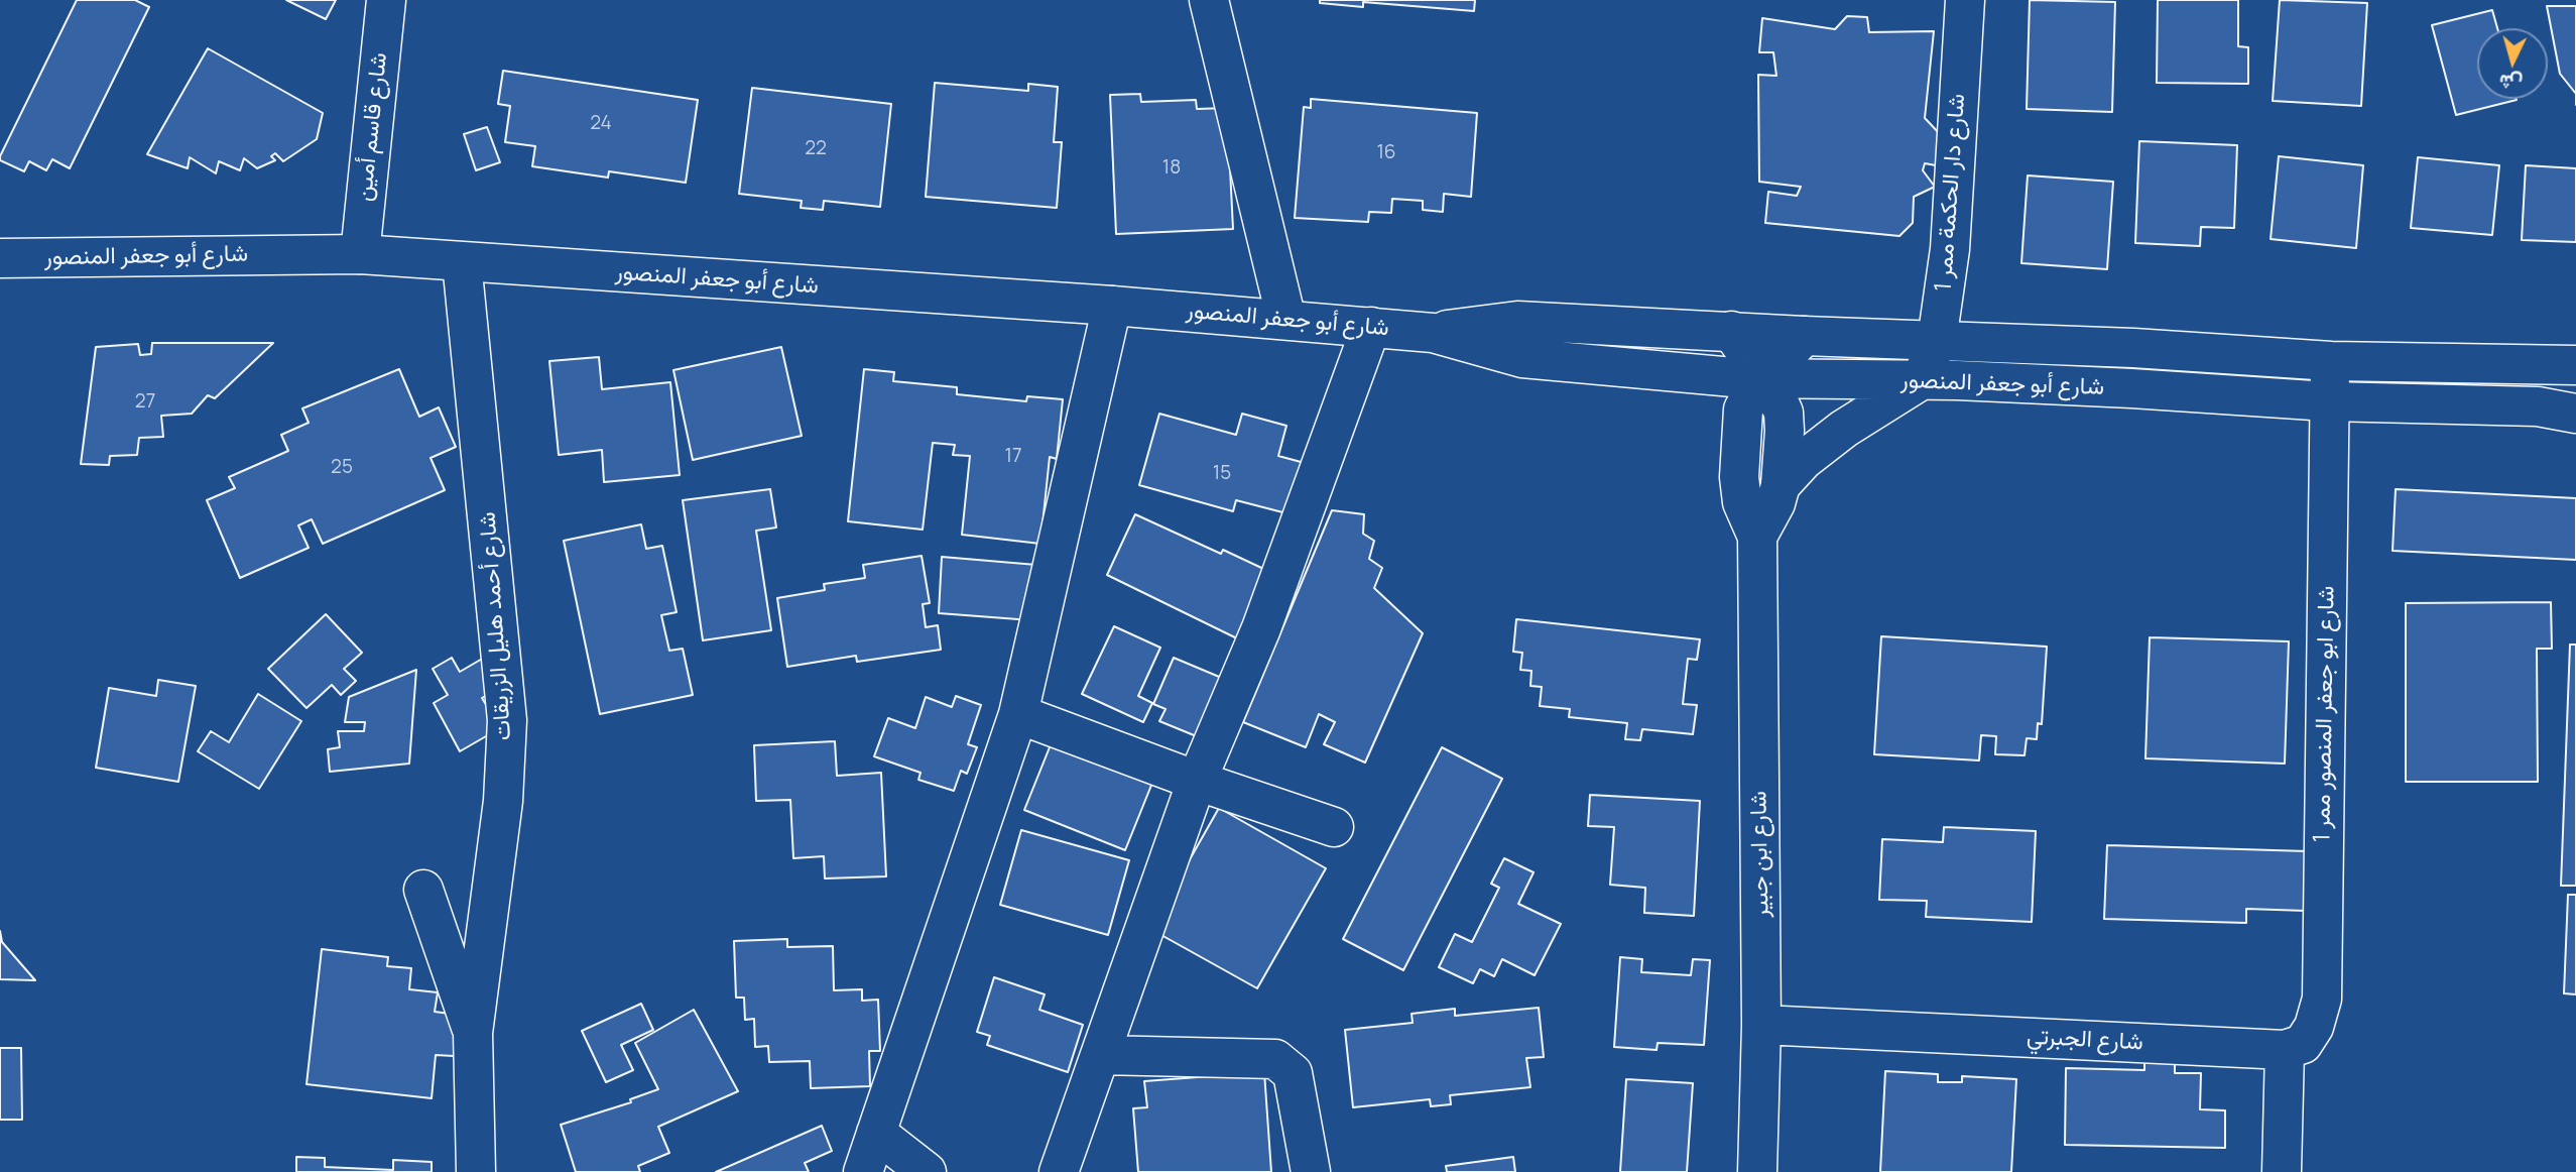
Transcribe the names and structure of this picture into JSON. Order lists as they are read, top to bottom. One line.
{"streets":{"street":["شارع قاسم أمين","شارع دار الحكمة ممر 1","شارع أبو جعفر المنصور","شارع أحمد هليل الزريقات","شارع ابو جعفر المنصور ممر 1","شارع ابن جبير","شارع الجبرتي"]},"crossings":[["شارع قاسم أمين","شارع أبو جعفر المنصور"],["شارع دار الحكمة ممر 1","شارع أبو جعفر المنصور"],["شارع أبو جعفر المنصور","شارع أحمد هليل الزريقات"],["شارع أبو جعفر المنصور","شارع ابو جعفر المنصور ممر 1"],["شارع أبو جعفر المنصور","شارع ابن جبير"],["شارع ابو جعفر المنصور ممر 1","شارع الجبرتي"],["شارع ابن جبير","شارع الجبرتي"]],"house_numbers":["24","22","16","18","27","17","25","15"],"north":"bottom"}
